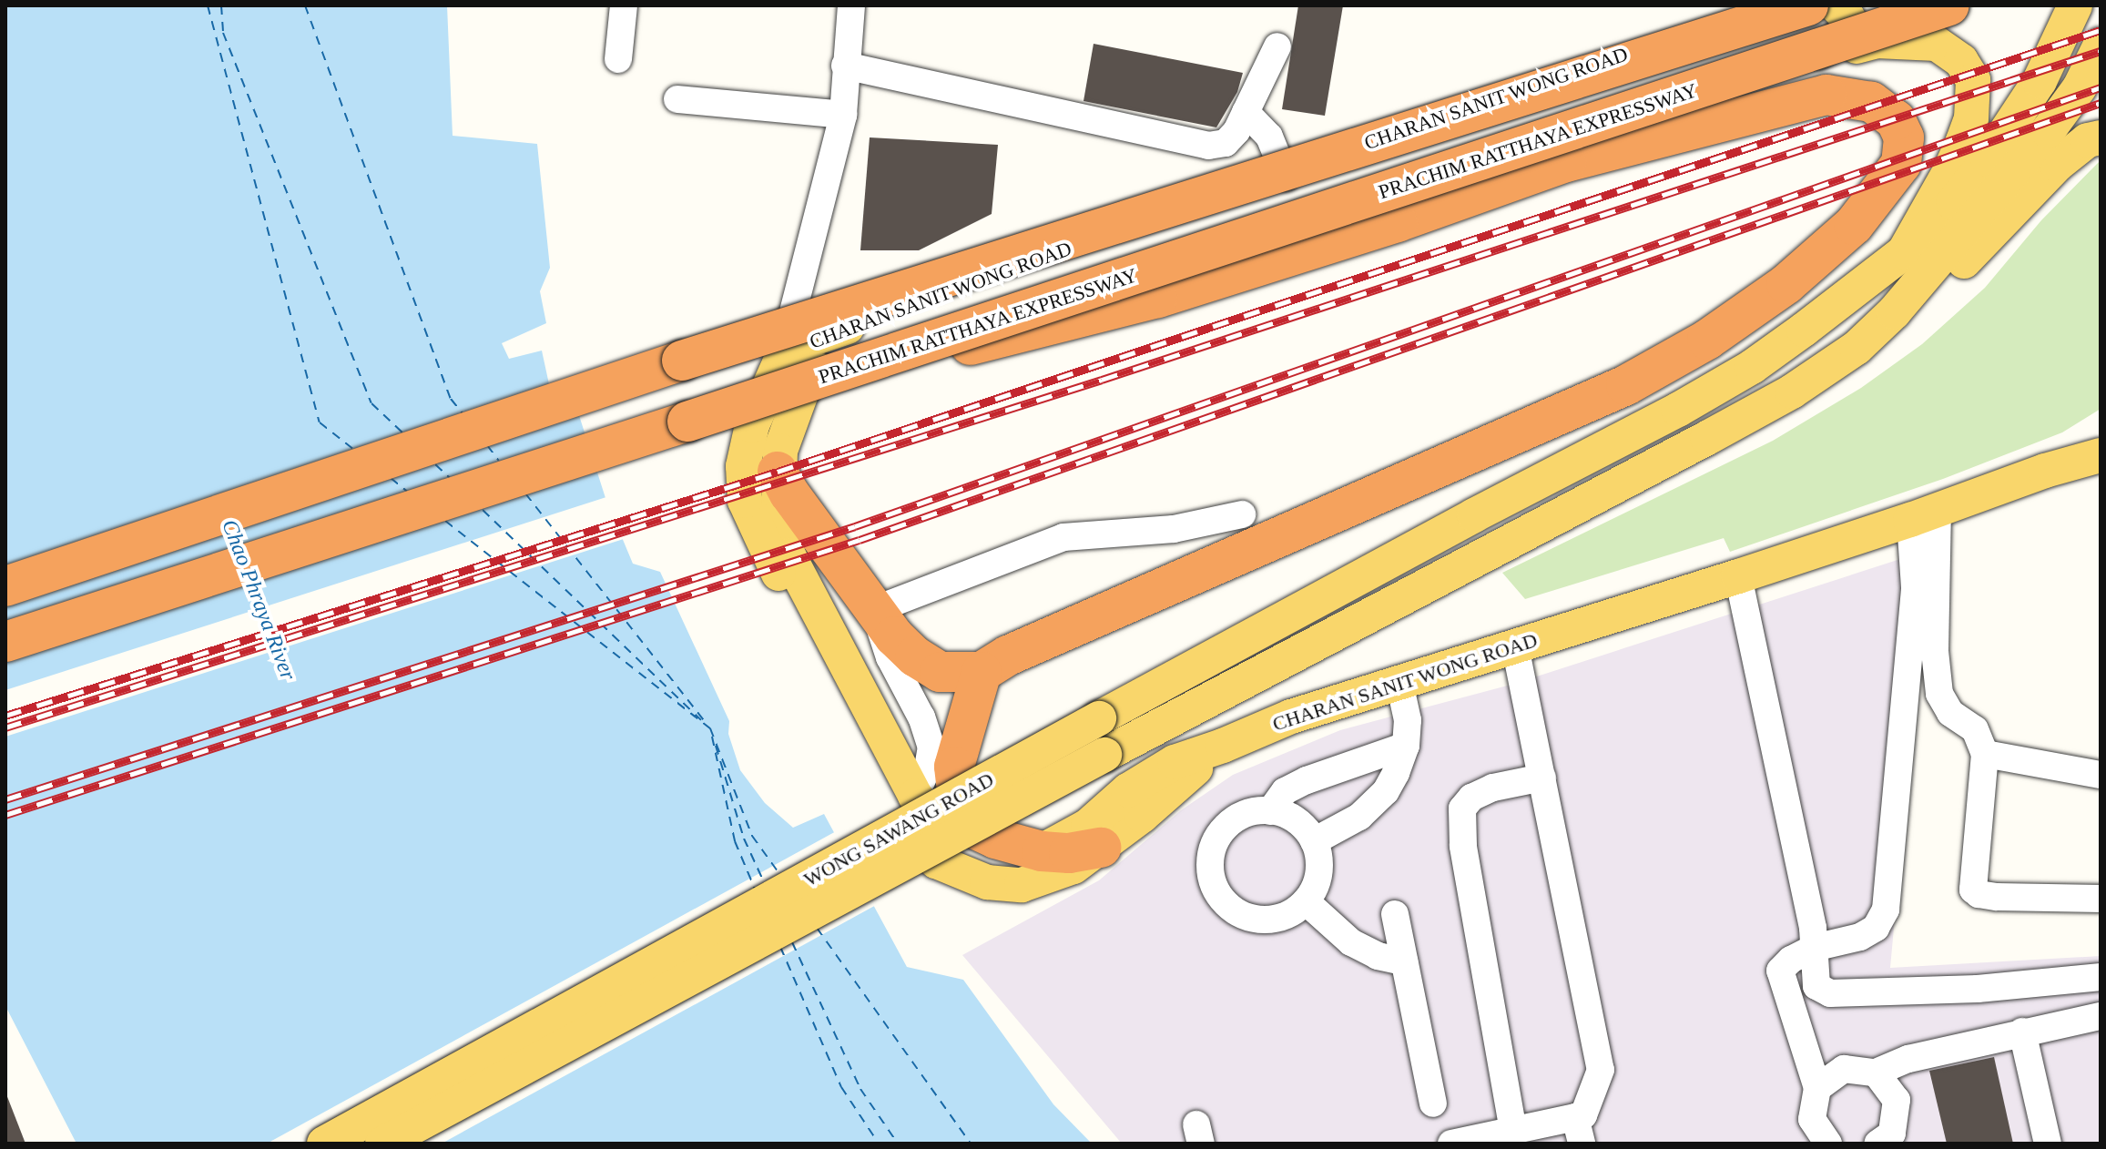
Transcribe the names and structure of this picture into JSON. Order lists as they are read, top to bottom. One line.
{"streets":{"highway":["PRACHIM RATTHAYA EXPRESSWAY"],"main road":["CHARAN SANIT WONG ROAD","WONG SAWANG ROAD"]},"crossings":[["CHARAN SANIT WONG ROAD","WONG SAWANG ROAD"]],"water":["Chao Phraya River"]}
